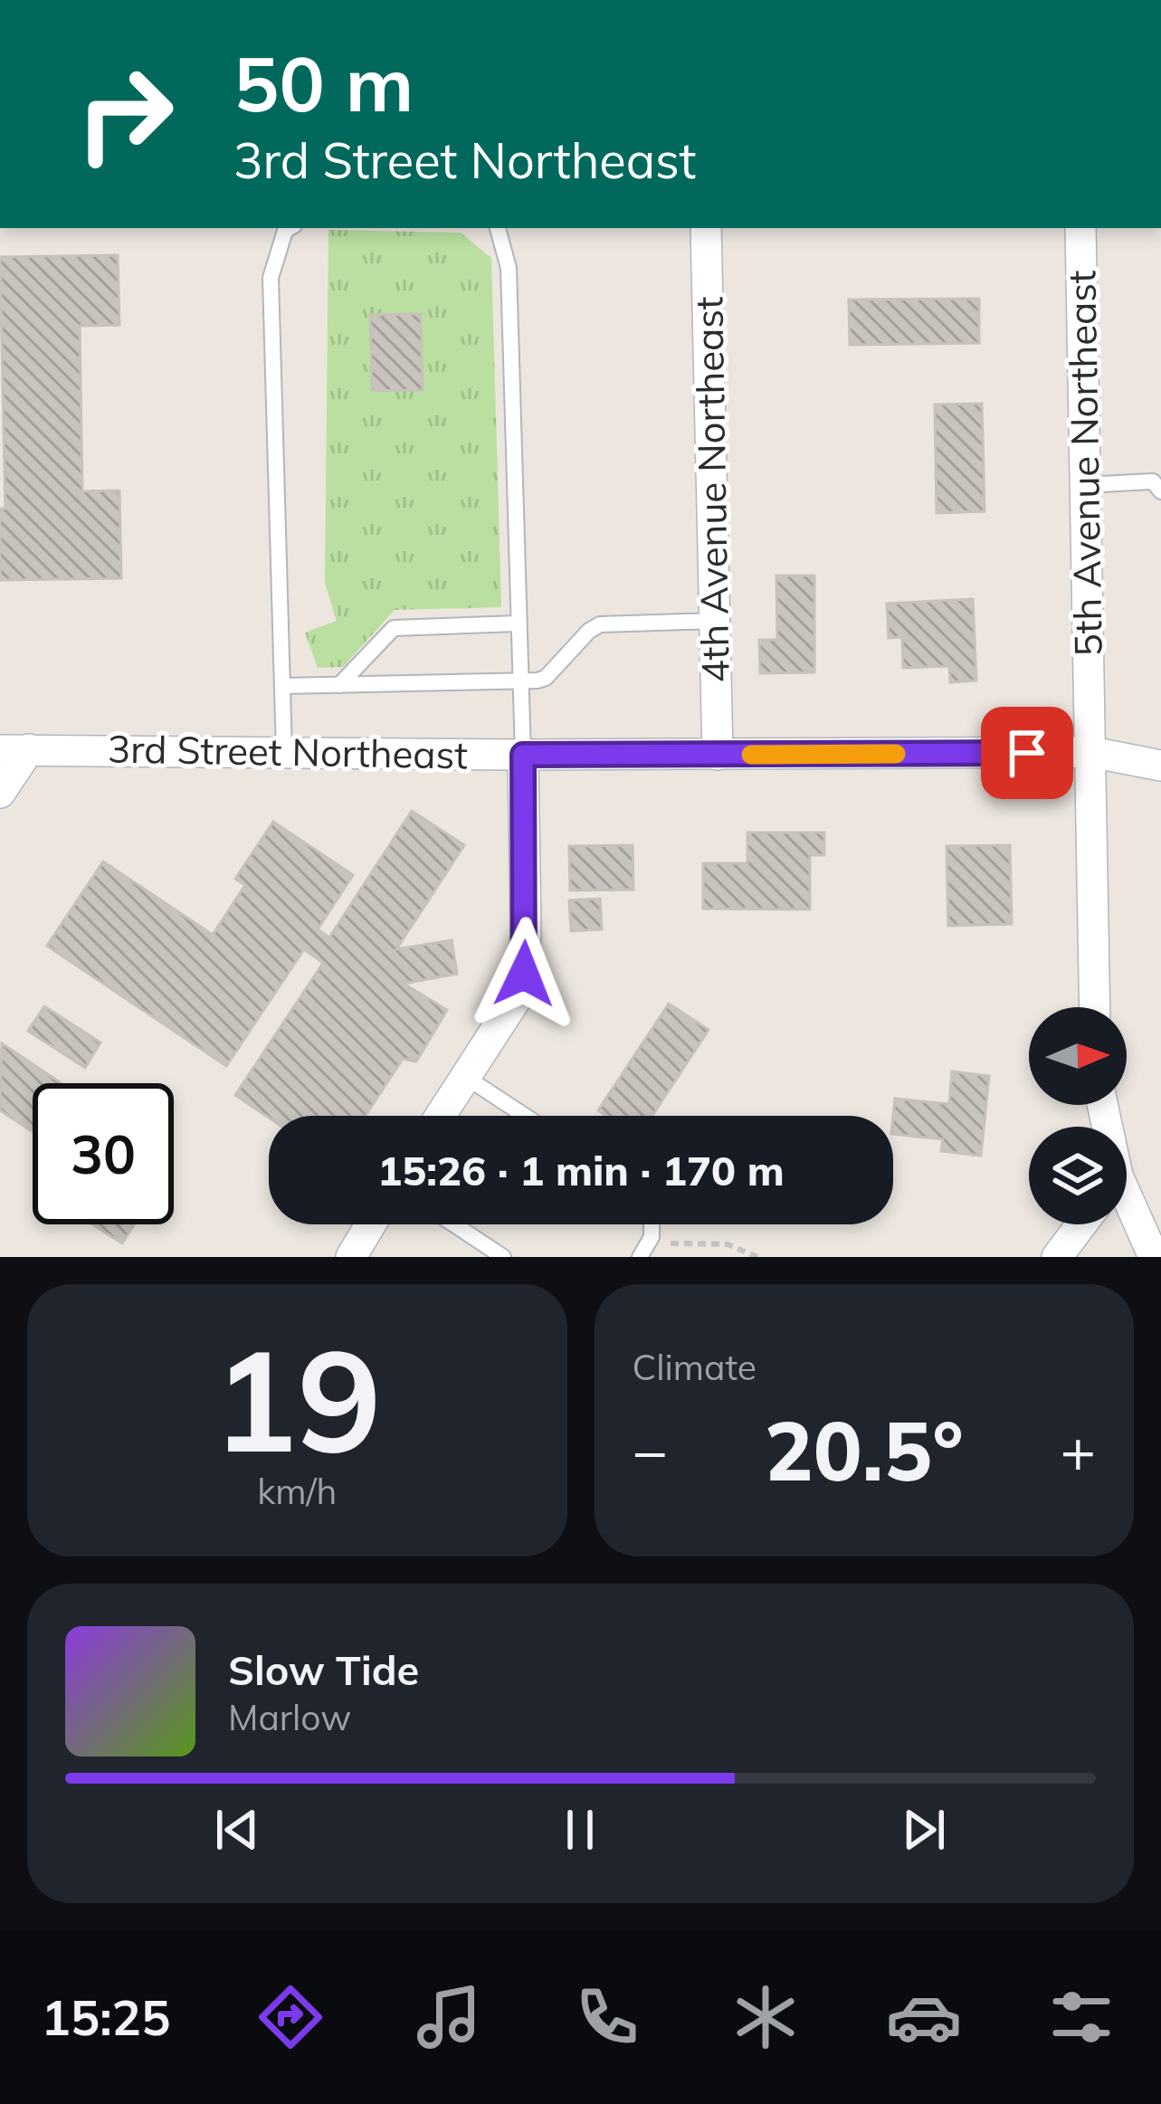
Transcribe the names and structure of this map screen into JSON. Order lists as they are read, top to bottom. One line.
{"streets":{"street":["5th Avenue Northeast","4th Avenue Northeast","3rd Street Northeast"]},"crossings":[["5th Avenue Northeast","3rd Street Northeast"],["4th Avenue Northeast","3rd Street Northeast"]],"north":"right","page":{"turn":["50 m","3rd Street Northeast"],"limit":"30","trip":"15:26 · 1 min · 170 m","tile":[["19","km/h"],"Climate"],"heat":["−","20.5°","+"],"song":["Slow Tide","Marlow"],"tabs":"15:25"}}
